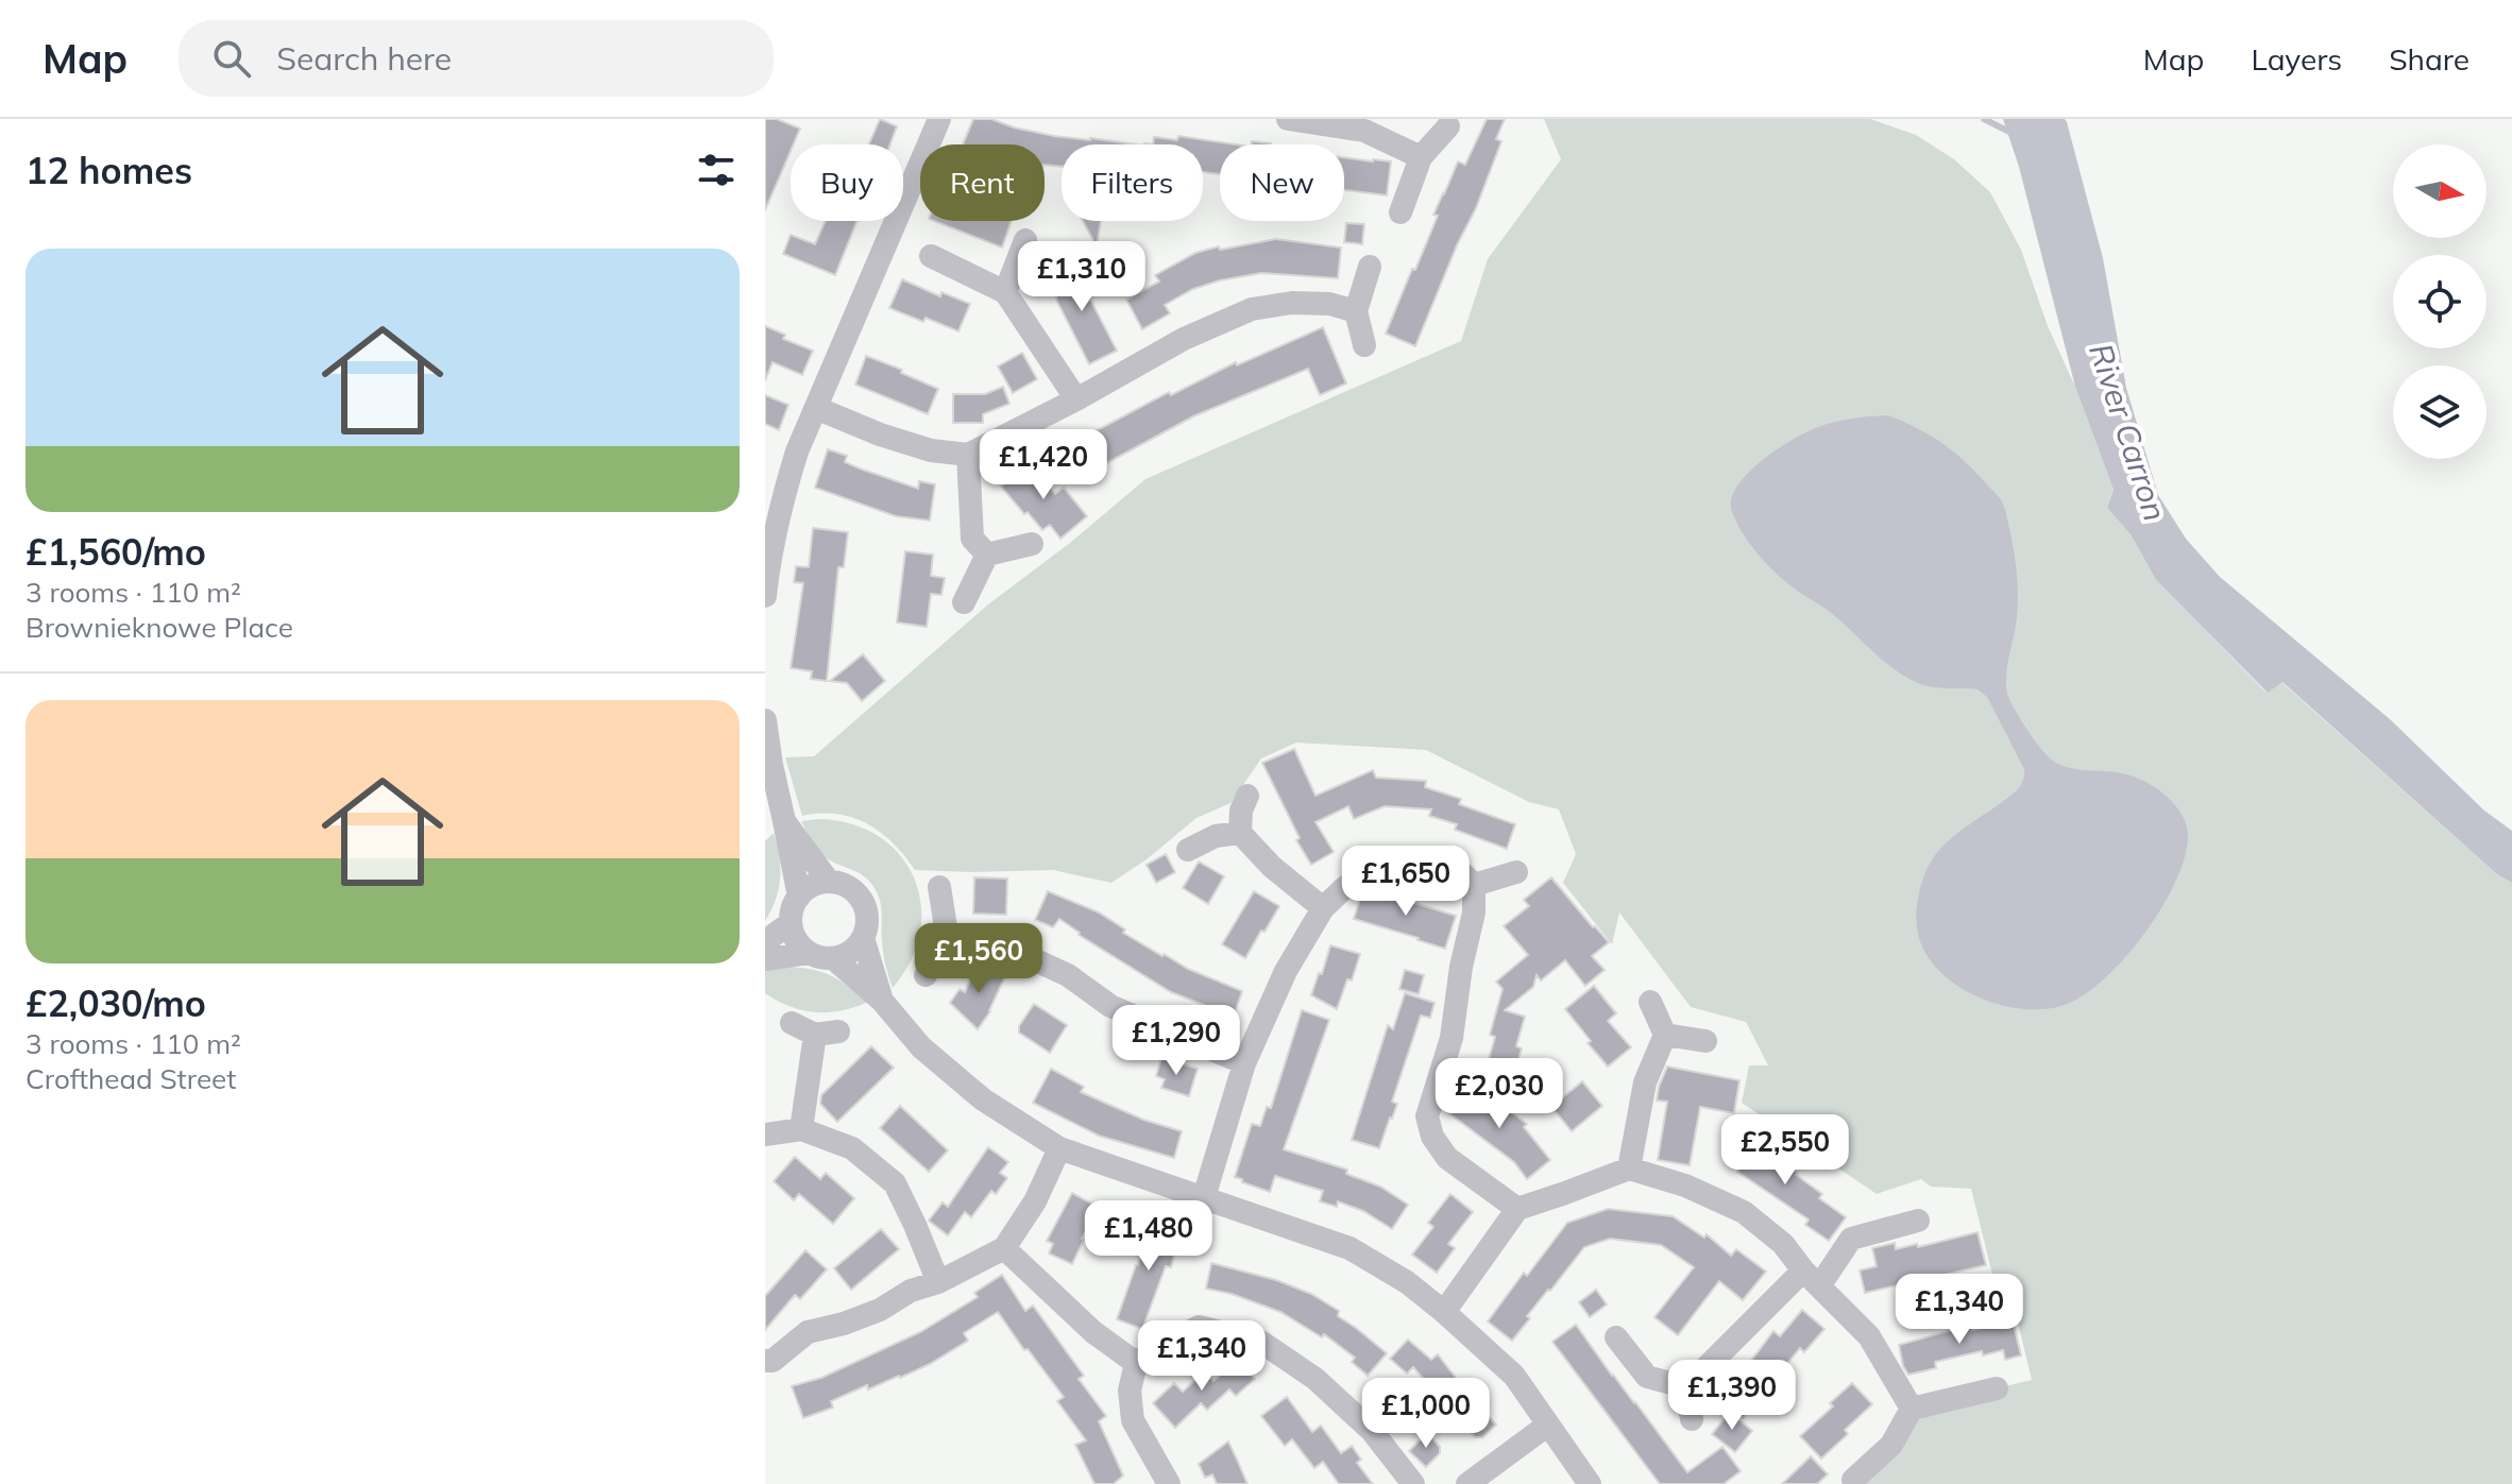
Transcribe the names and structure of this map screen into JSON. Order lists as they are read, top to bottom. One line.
{"water":["River Carron"],"north":"right","page":{"header":"Map","search":"Search here","nav":["Map","Layers","Share"],"heading":"12 homes","chip":["Buy","Rent","Filters","New"],"list":[{"name":"£1,560/mo","note":"3 rooms · 110 m² · Brownieknowe Place"},{"name":"£2,030/mo","note":"3 rooms · 110 m² · Crofthead Street"}],"price":["£1,310","£1,420","£1,650","£1,560","£1,290","£2,030","£2,550","£1,480","£1,340","£1,340","£1,390","£1,000"]}}
